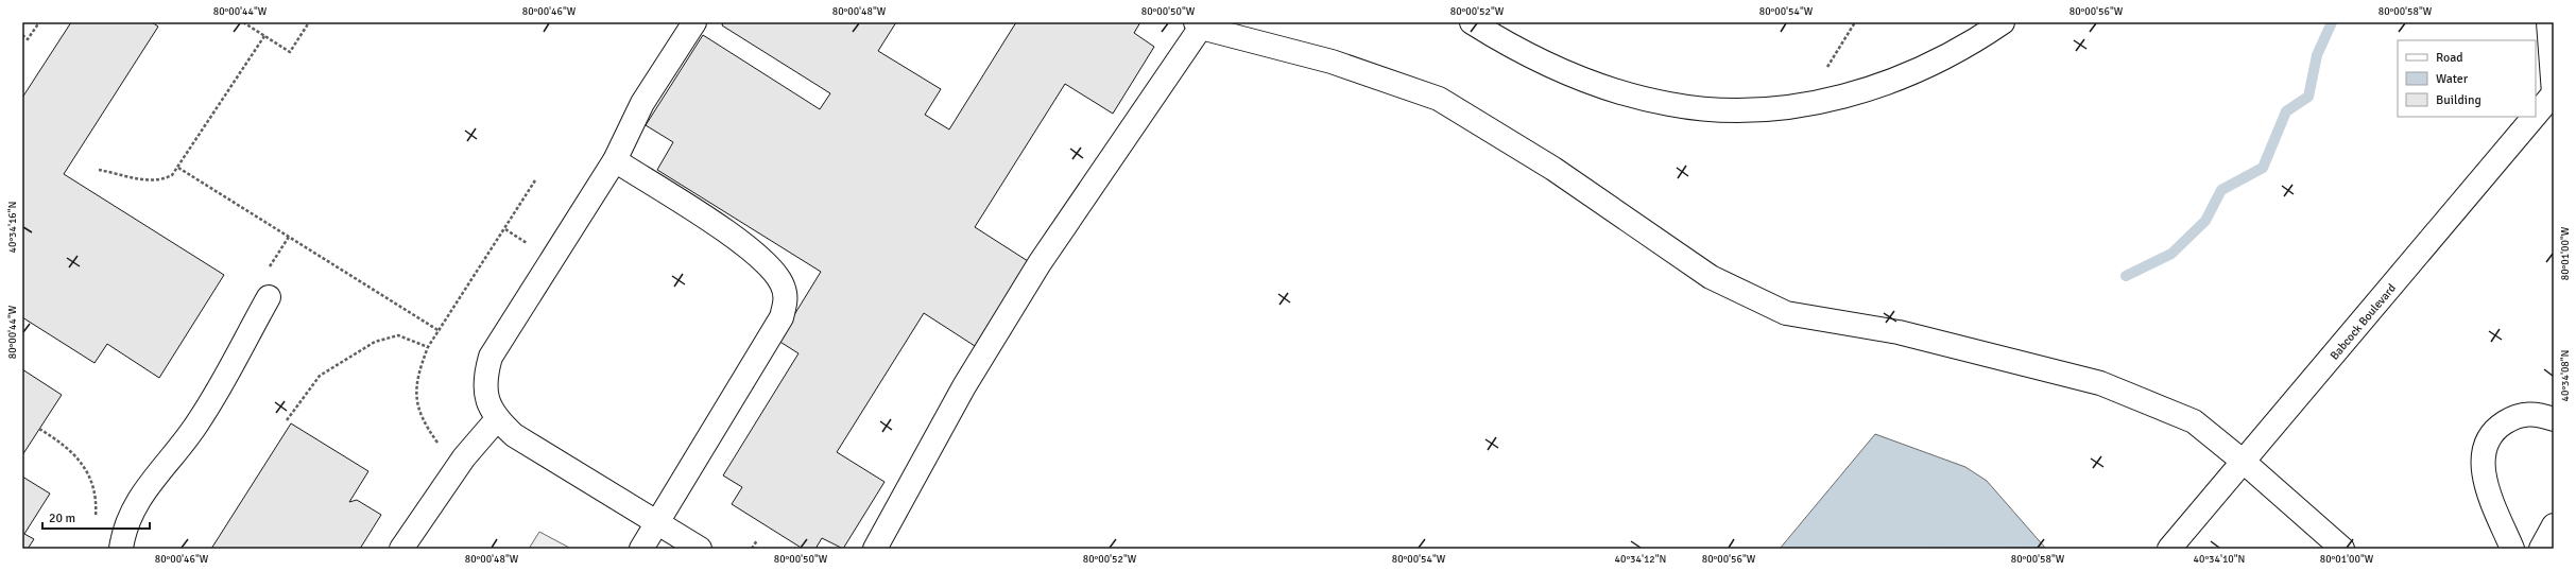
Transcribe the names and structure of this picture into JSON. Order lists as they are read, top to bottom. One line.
{"streets":{"street":["Babcock Boulevard"]},"legend":["Road","Water","Building"],"scale_bar":"20 m","coordinates":["80°00'44\"W","80°00'46\"W","80°00'48\"W","80°00'50\"W","80°00'52\"W","80°00'54\"W","80°00'56\"W","80°00'58\"W","40°34'16\"N","80°01'00\"W","40°34'08\"N","40°34'12\"N","40°34'10\"N"]}
